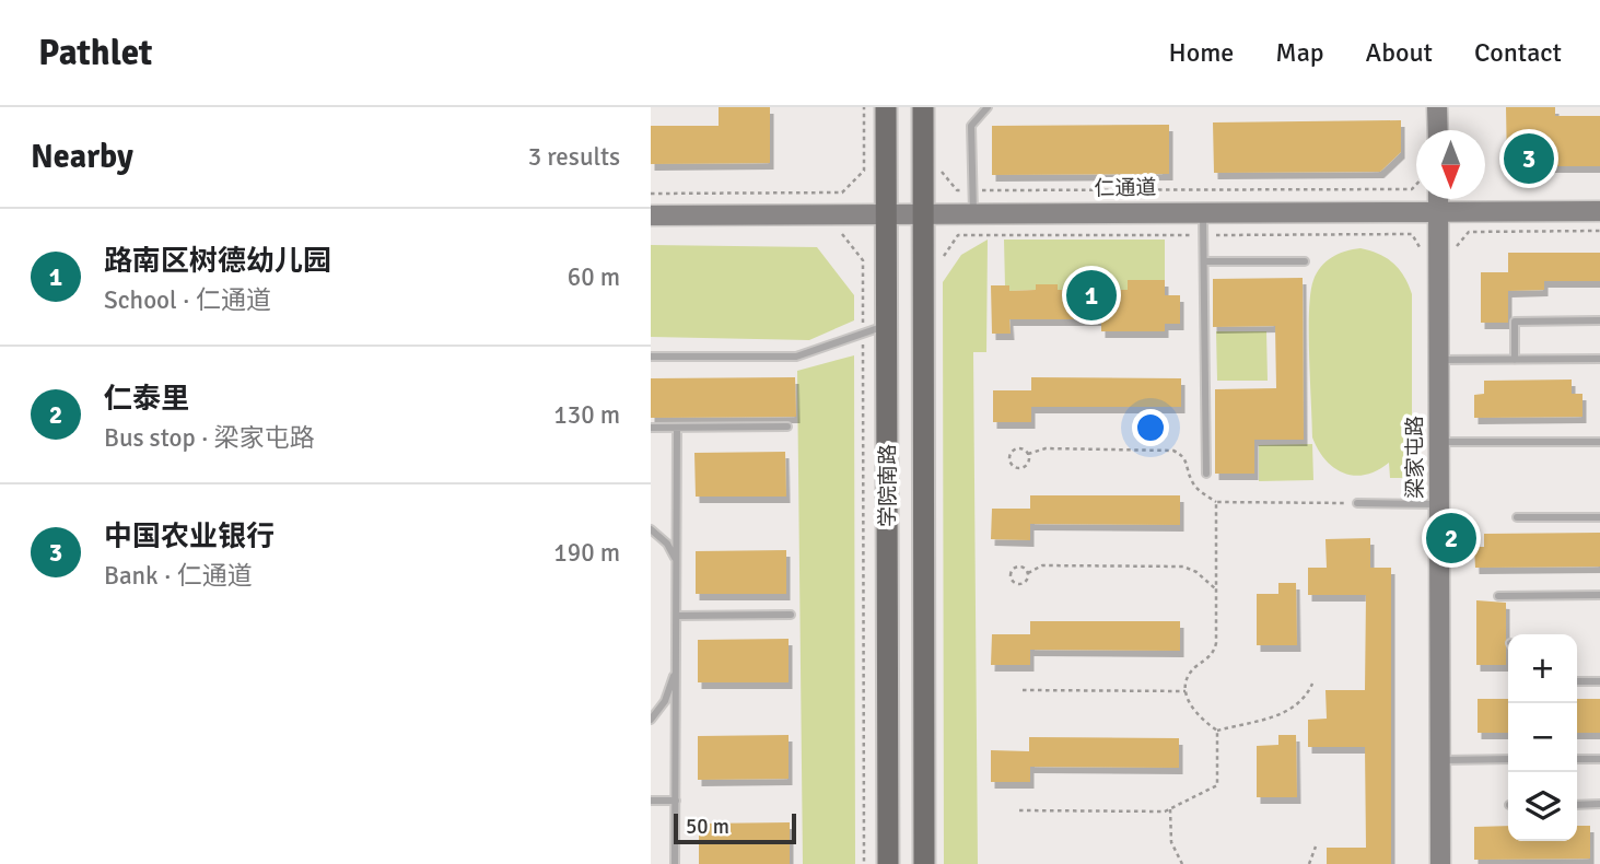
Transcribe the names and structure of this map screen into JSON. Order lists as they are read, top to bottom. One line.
{"streets":{"main road":["学院南路"],"street":["仁通道","梁家屯路"]},"crossings":[["仁通道","梁家屯路"],["仁通道","学院南路"]],"scale_bar":"50 m","north":"bottom","page":{"header":"Pathlet","nav":["Home","Map","About","Contact"],"heading":["Nearby","3 results"],"pins":["3","1","2"],"list":[{"mark":"1","name":"路南区树德幼儿园","note":"School · 仁通道","value":"60 m"},{"mark":"2","name":"仁泰里","note":"Bus stop · 梁家屯路","value":"130 m"},{"mark":"3","name":"中国农业银行","note":"Bank · 仁通道","value":"190 m"}],"map_buttons":["+","−"],"scale":"50 m"}}
